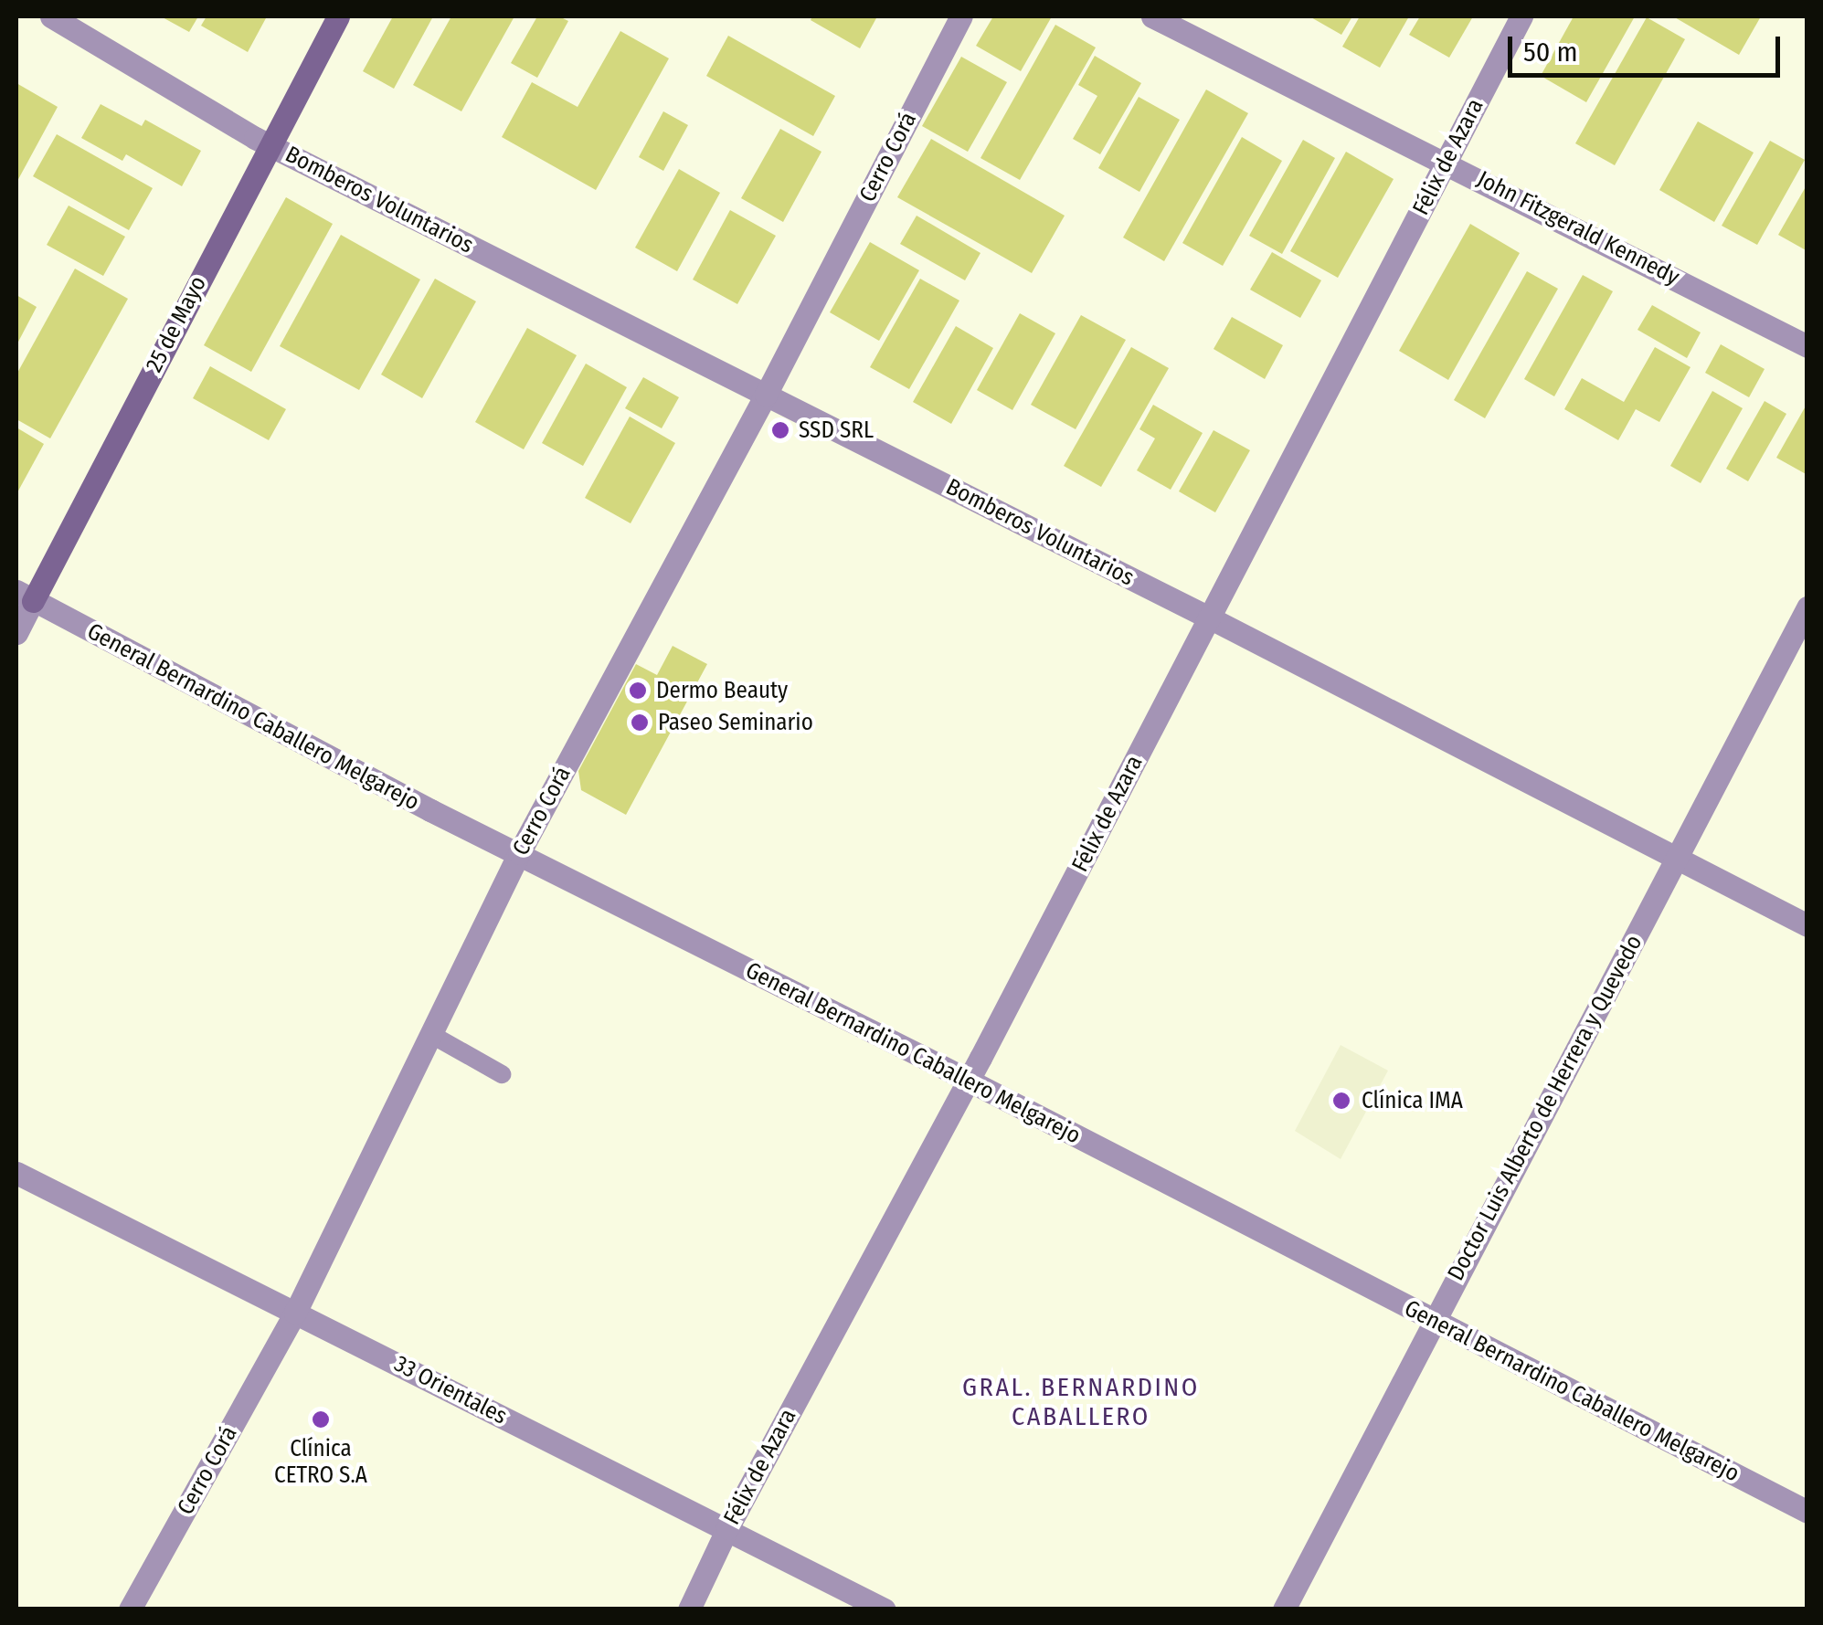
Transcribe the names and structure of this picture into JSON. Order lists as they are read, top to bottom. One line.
{"streets":{"main road":["25 de Mayo"],"street":["Cerro Corá","Félix de Azara","Bomberos Voluntarios","John Fitzgerald Kennedy","General Bernardino Caballero Melgarejo","Doctor Luis Alberto de Herrera y Quevedo","33 Orientales"]},"crossings":[["Cerro Corá","Bomberos Voluntarios"],["Cerro Corá","General Bernardino Caballero Melgarejo"],["Cerro Corá","33 Orientales"],["Félix de Azara","Bomberos Voluntarios"],["Félix de Azara","John Fitzgerald Kennedy"],["Félix de Azara","General Bernardino Caballero Melgarejo"],["Félix de Azara","33 Orientales"],["Bomberos Voluntarios","25 de Mayo"],["Bomberos Voluntarios","Doctor Luis Alberto de Herrera y Quevedo"],["25 de Mayo","General Bernardino Caballero Melgarejo"],["General Bernardino Caballero Melgarejo","Doctor Luis Alberto de Herrera y Quevedo"]],"districts":["GRAL. BERNARDINO CABALLERO"],"places":["SSD SRL","Dermo Beauty","Paseo Seminario","Clínica IMA","Clínica CETRO S.A"],"scale_bar":"50 m"}
